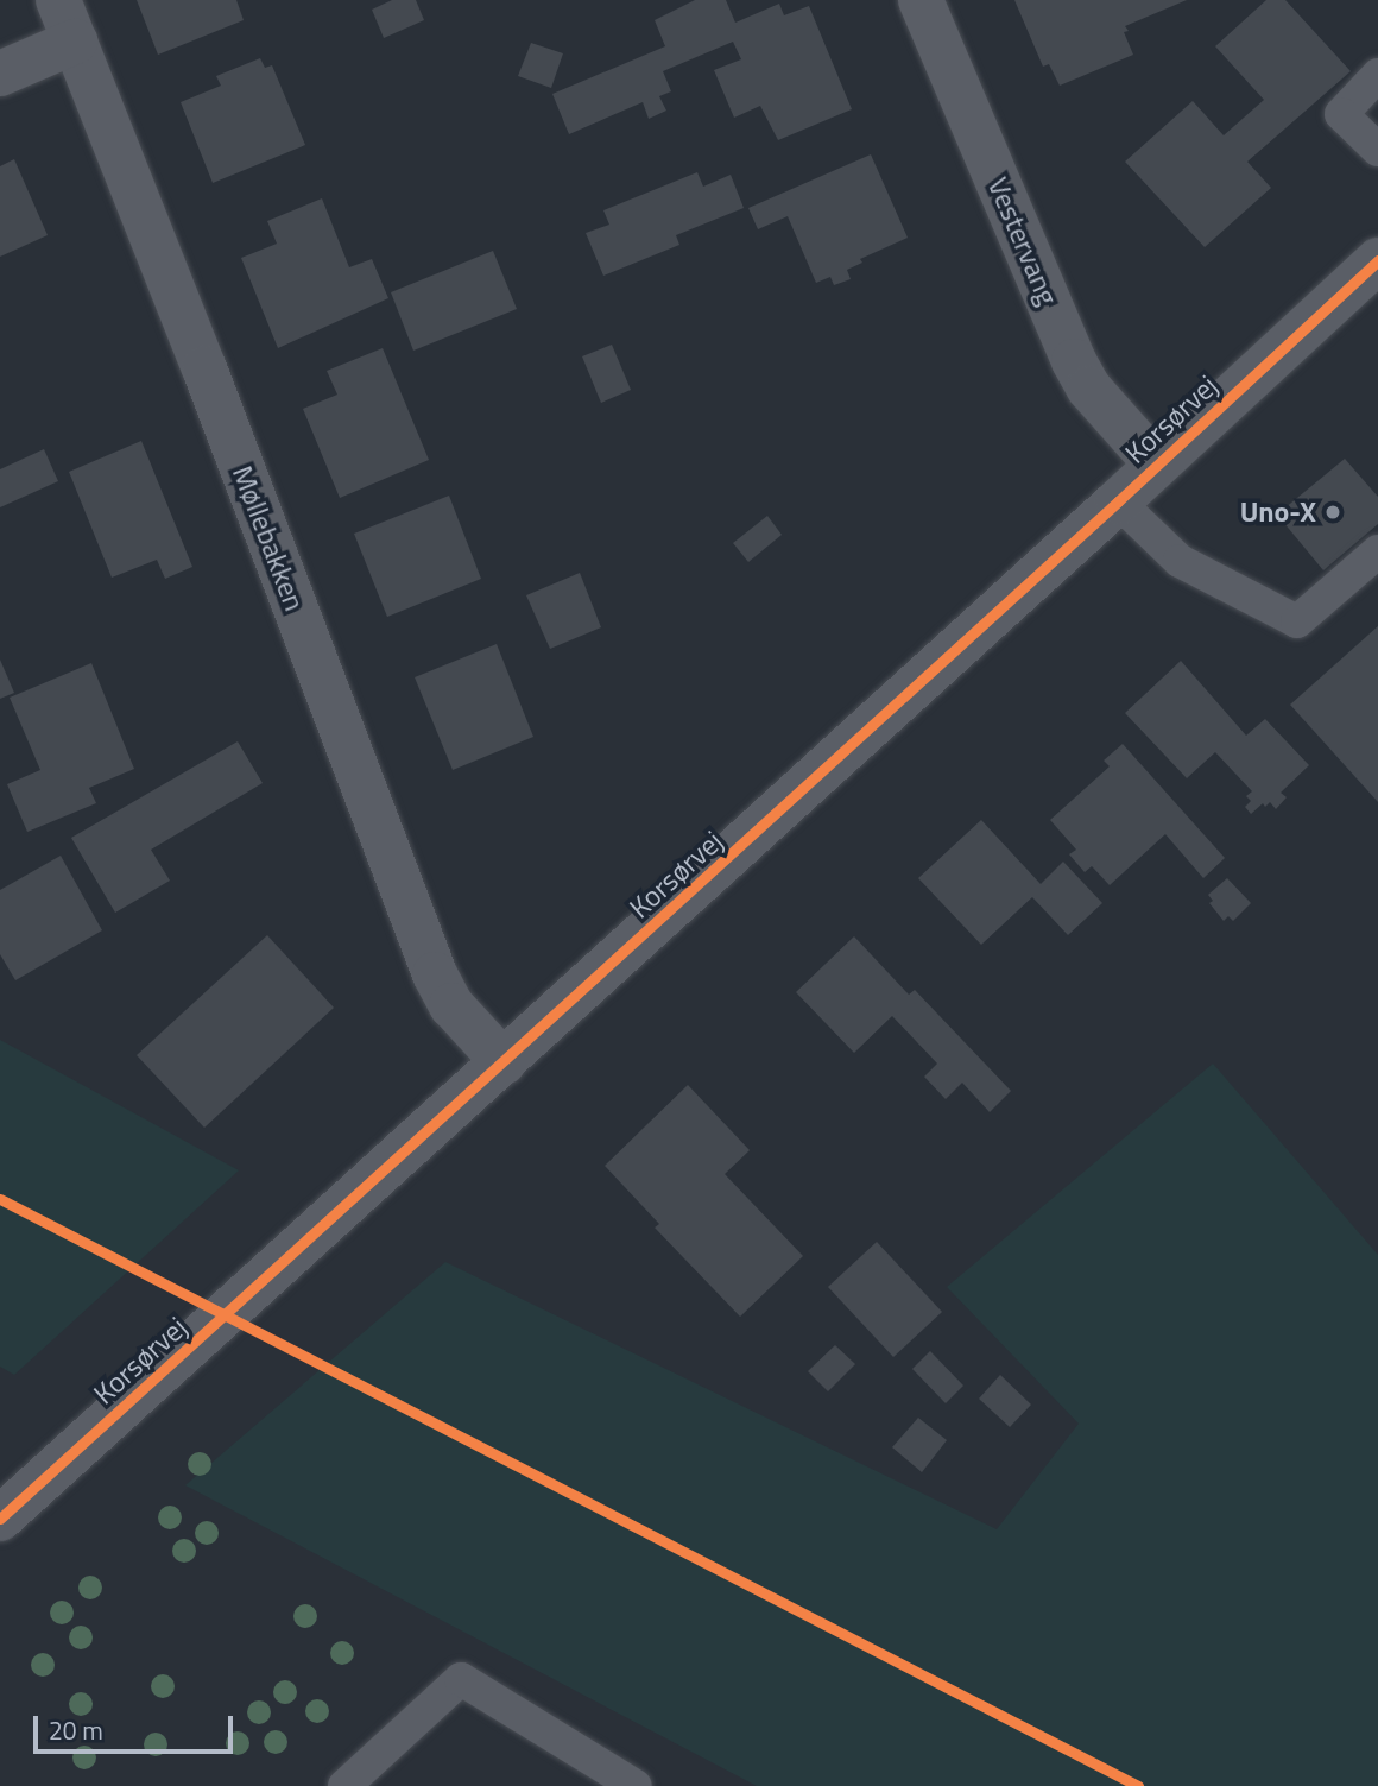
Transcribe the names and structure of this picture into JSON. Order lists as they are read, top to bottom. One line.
{"streets":{"street":["Vestervang","Korsørvej","Møllebakken"]},"crossings":[["Vestervang","Korsørvej"],["Korsørvej","Møllebakken"]],"places":["Uno-X"],"scale_bar":"20 m"}
